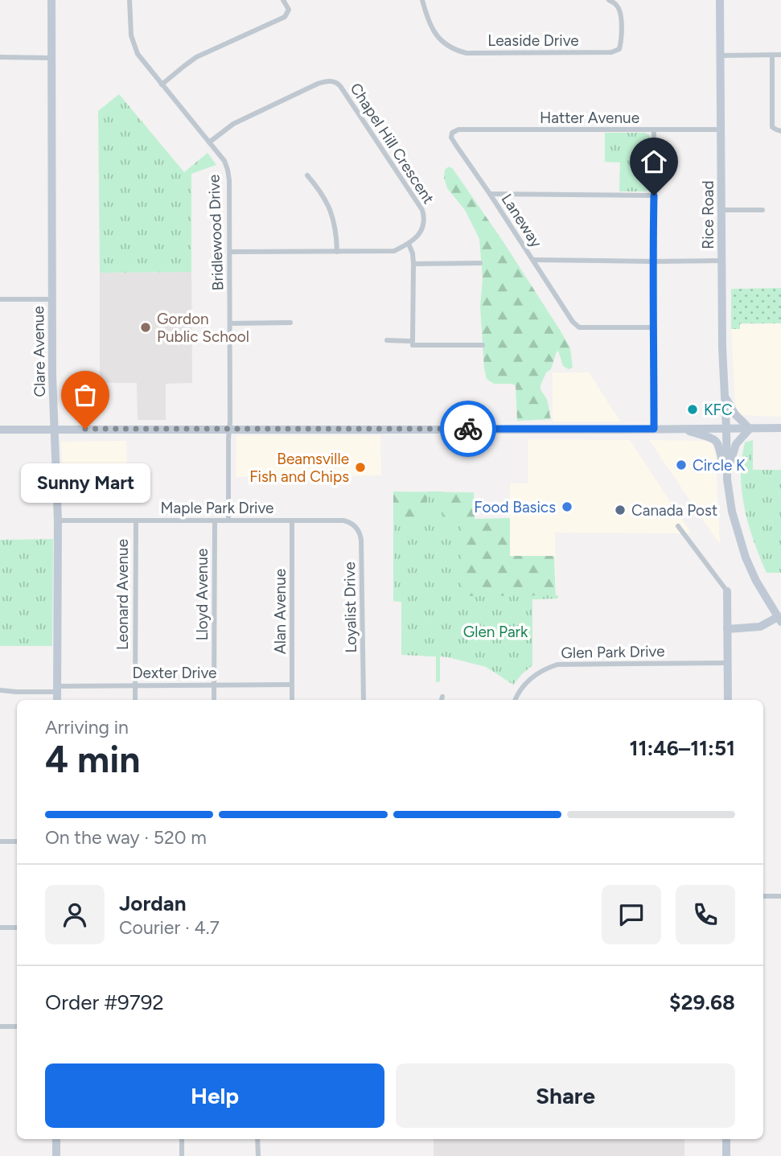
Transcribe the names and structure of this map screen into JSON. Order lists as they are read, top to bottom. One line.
{"streets":{"street":["Leaside Drive","Hatter Avenue","Chapel Hill Crescent","Rice Road","Laneway","Bridlewood Drive","Clare Avenue","Maple Park Drive","Leonard Avenue","Lloyd Avenue","Loyalist Drive","Alan Avenue","Glen Park Drive","Dexter Drive"]},"crossings":[["Hatter Avenue","Rice Road"],["Hatter Avenue","Laneway"],["Chapel Hill Crescent","Bridlewood Drive"],["Clare Avenue","Maple Park Drive"],["Clare Avenue","Dexter Drive"],["Maple Park Drive","Leonard Avenue"],["Maple Park Drive","Lloyd Avenue"],["Maple Park Drive","Loyalist Drive"],["Maple Park Drive","Alan Avenue"],["Leonard Avenue","Dexter Drive"],["Lloyd Avenue","Dexter Drive"],["Alan Avenue","Dexter Drive"]],"parks":["Glen Park"],"places":["Gordon Public School","KFC","Sunny Mart","Circle K","Beamsville Fish and Chips","Food Basics","Canada Post"],"page":{"bubble":"Sunny Mart","heading":["4 min","Arriving in","11:46–11:51"],"panel":["Jordan","Courier · 4.7","Order #9792","$29.68"],"bar":"On the way · 520 m","buttons":["Help","Share"]}}
